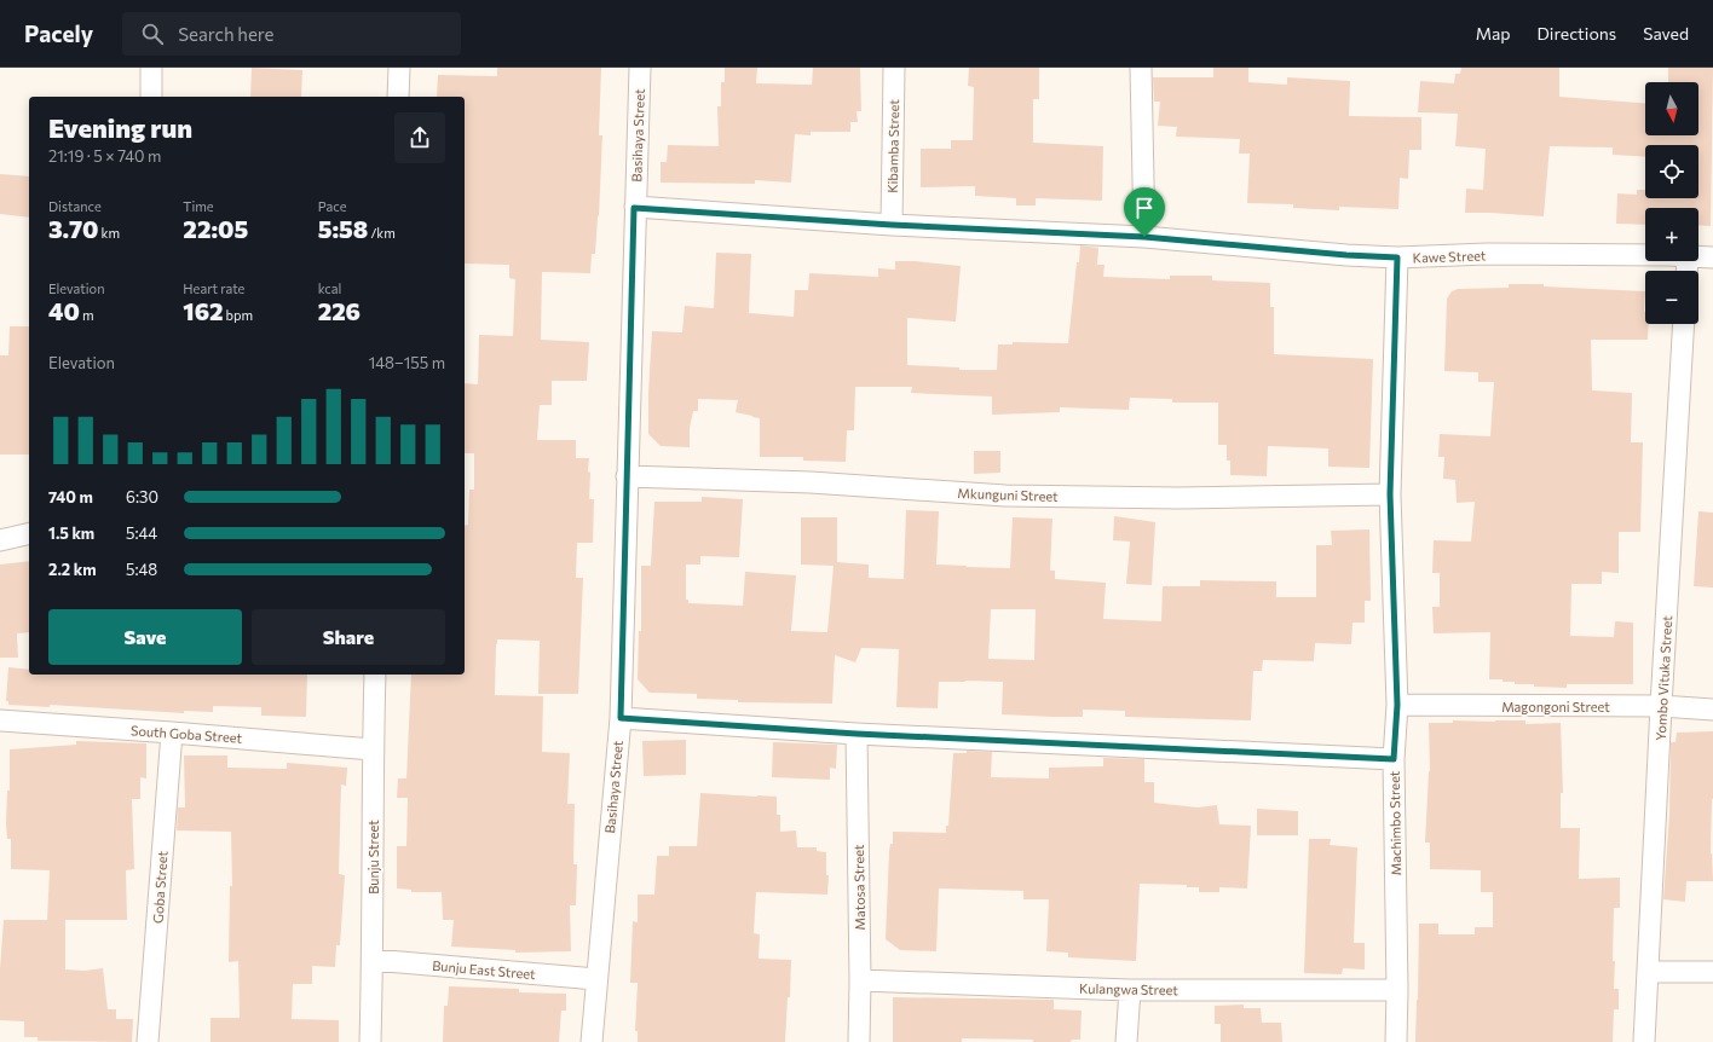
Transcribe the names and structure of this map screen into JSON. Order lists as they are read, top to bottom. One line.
{"streets":{"street":["Basihaya Street","Kibamba Street","Kawe Street","Mkunguni Street","Yombo Vituka Street","Magongoni Street","South Goba Street","Machimbo Street","Bunju Street","Goba Street","Matosa Street","Bunju East Street","Kulangwa Street"]},"crossings":[["Basihaya Street","Kawe Street"],["Basihaya Street","Mkunguni Street"],["Basihaya Street","Bunju East Street"],["Kibamba Street","Kawe Street"],["Kawe Street","Machimbo Street"],["Mkunguni Street","Machimbo Street"],["Yombo Vituka Street","Magongoni Street"],["Magongoni Street","Machimbo Street"],["South Goba Street","Bunju Street"],["South Goba Street","Goba Street"],["Machimbo Street","Kulangwa Street"],["Bunju Street","Bunju East Street"],["Matosa Street","Kulangwa Street"]],"north":"bottom","page":{"header":"Pacely","search":"Search here","nav":["Map","Directions","Saved"],"map_buttons":["+","−"],"heading":["Evening run","21:19 · 5 × 740 m"],"stats":[["Distance","3.70 km"],["Time","22:05"],["Pace","5:58 /km"],["Elevation","40 m"],["Heart rate","162 bpm"],["kcal","226"]],"chart":["Elevation","148–155 m"],"list":[{"name":"740 m","note":"6:30"},{"name":"1.5 km","note":"5:44"},{"name":"2.2 km","note":"5:48"}],"buttons":["Save","Share"]}}
